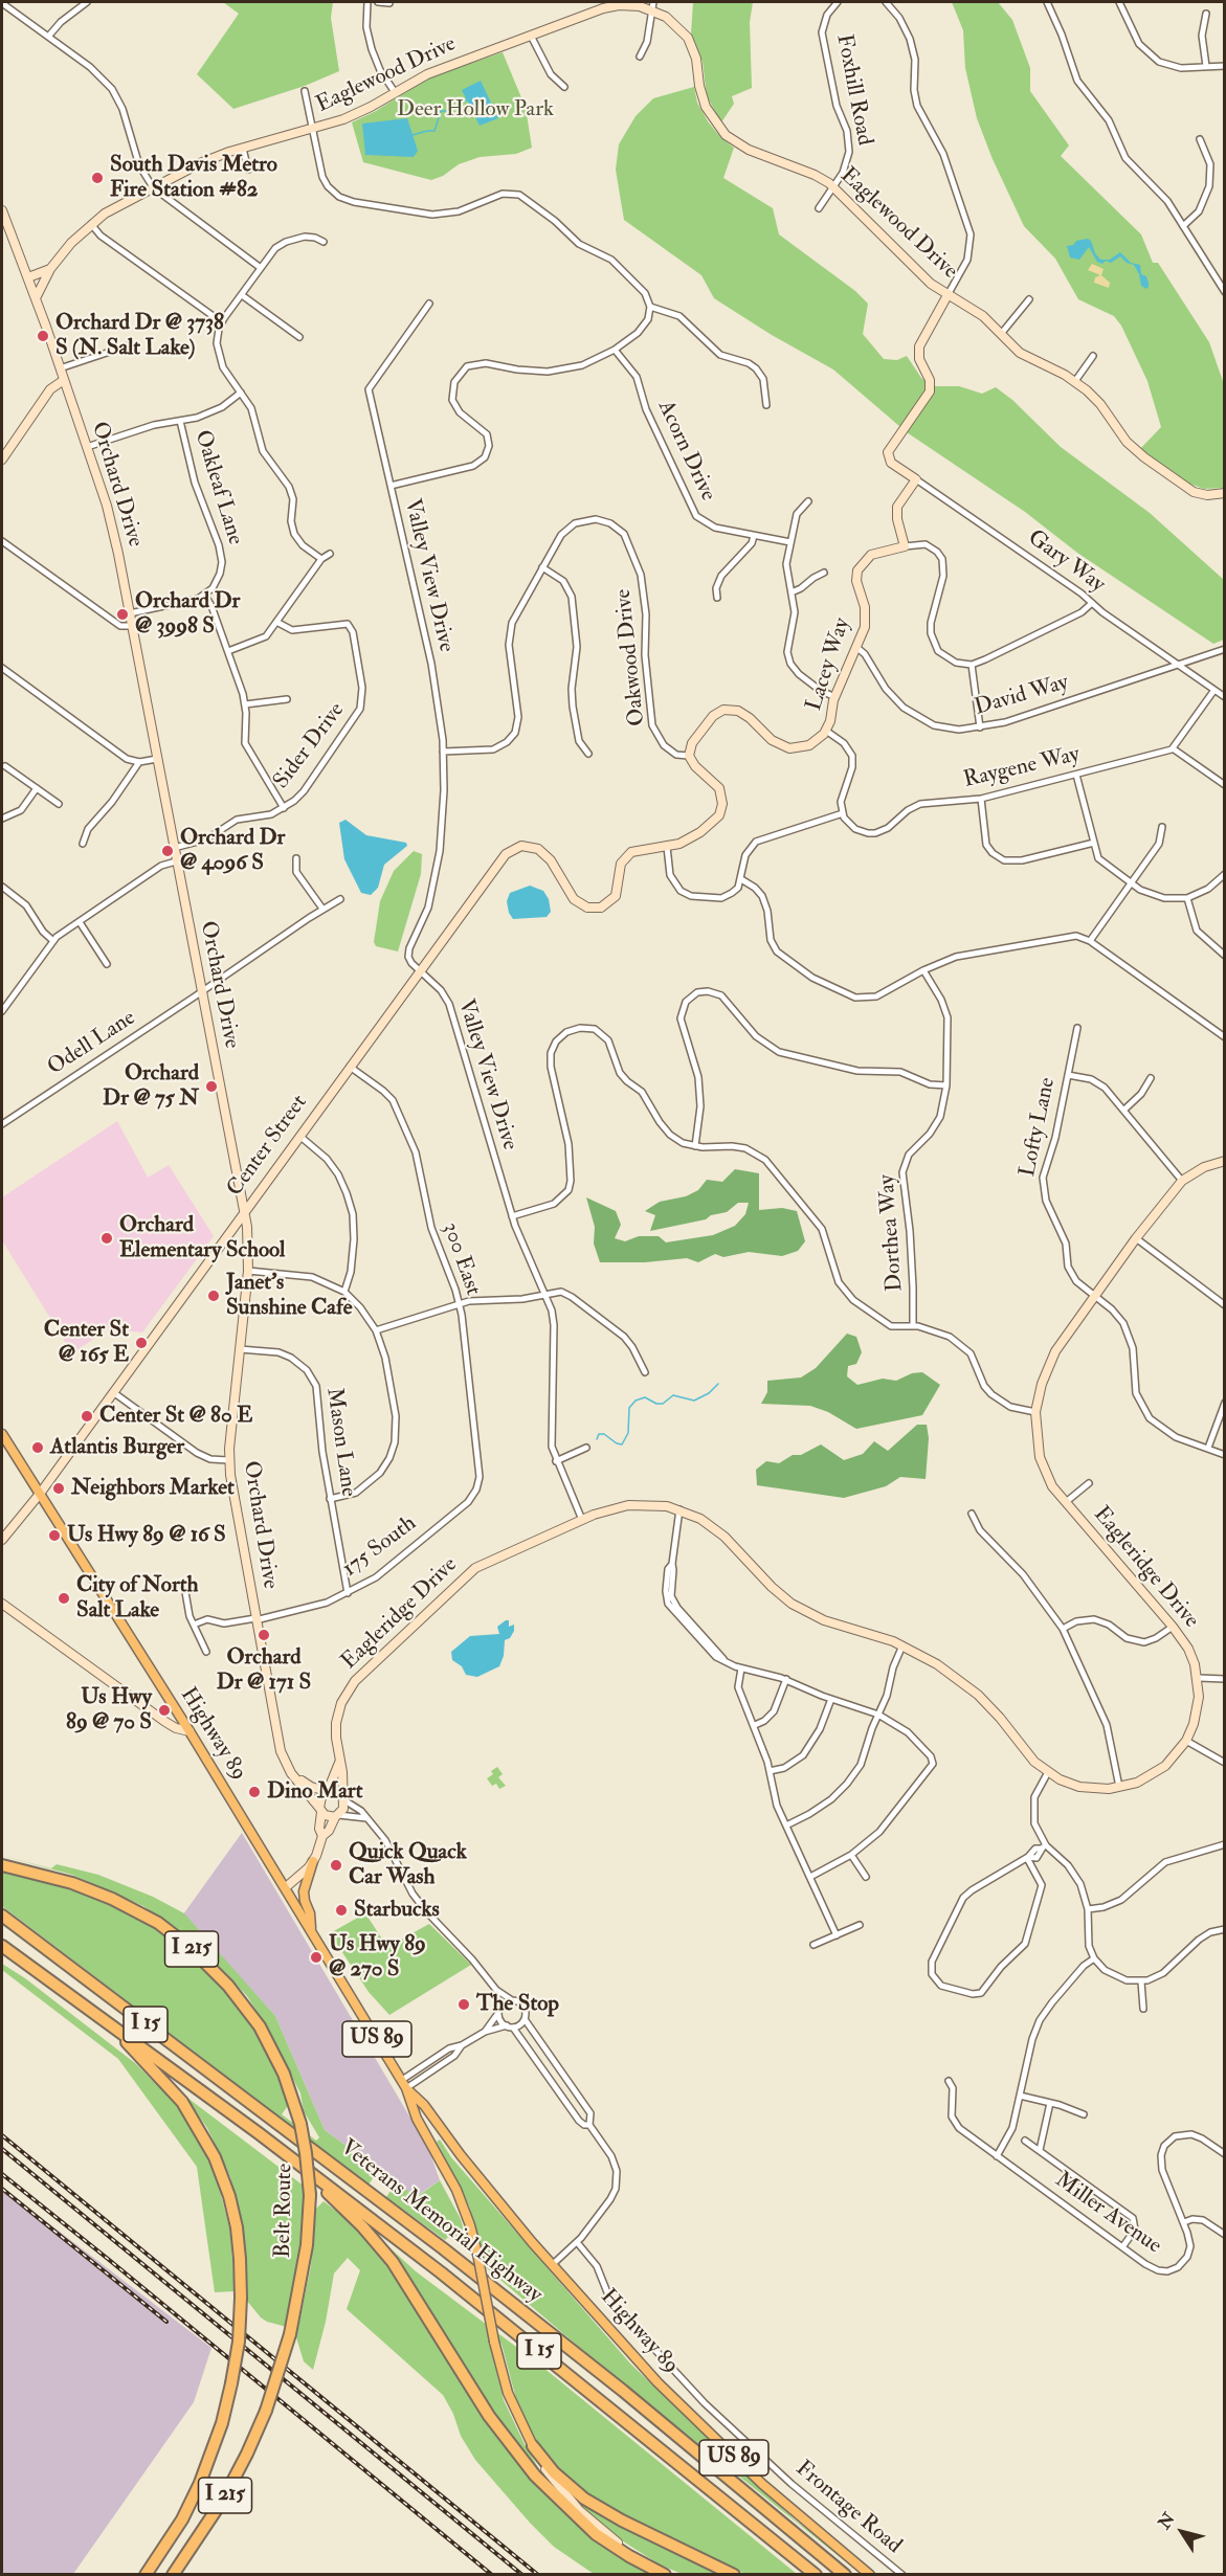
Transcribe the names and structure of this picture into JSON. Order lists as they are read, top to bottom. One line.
{"streets":{"highway":["I 215","I 15","Belt Route","Veterans Memorial Highway"],"main road":["Eaglewood Drive","Orchard Drive","Gary Way","Lacey Way","Center Street","Eagleridge Drive","Highway 89","US 89"],"street":["Foxhill Road","Acorn Drive","Oakleaf Lane","Valley View Drive","Oakwood Drive","David Way","Sider Drive","Raygene Way","Odell Lane","Lofty Lane","Dorthea Way","300 East","Mason Lane","175 South","Miller Avenue","Frontage Road"]},"crossings":[["Eaglewood Drive","Foxhill Road"],["Eaglewood Drive","Orchard Drive"],["Eaglewood Drive","Gary Way"],["Orchard Drive","Sider Drive"],["Orchard Drive","Odell Lane"],["Orchard Drive","Center Street"],["Orchard Drive","Mason Lane"],["Orchard Drive","175 South"],["Orchard Drive","Eagleridge Drive"],["Gary Way","David Way"],["Valley View Drive","Oakwood Drive"],["Valley View Drive","Center Street"],["Valley View Drive","Eagleridge Drive"],["Oakwood Drive","Lacey Way"],["Lacey Way","David Way"],["Lofty Lane","Eagleridge Drive"],["Center Street","300 East"],["Center Street","Highway 89"],["300 East","175 South"],["Mason Lane","175 South"],["Belt Route","Veterans Memorial Highway"]],"parks":["Deer Hollow Park"],"places":["South Davis Metro Fire Station #82","Orchard Dr @ 3738 S (N. Salt Lake)","Orchard Dr @ 3998 S","Orchard Dr @ 4096 S","Orchard Dr @ 75 N","Orchard Elementary School","Janet's Sunshine Cafe","Center St @ 165 E","Center St @ 80 E","Atlantis Burger","Neighbors Market","Us Hwy 89 @ 16 S","City of North Salt Lake","Orchard Dr @ 171 S","Us Hwy 89 @ 70 S","Dino Mart","Quick Quack Car Wash","Starbucks","Us Hwy 89 @ 270 S","The Stop"],"north":"top left"}
